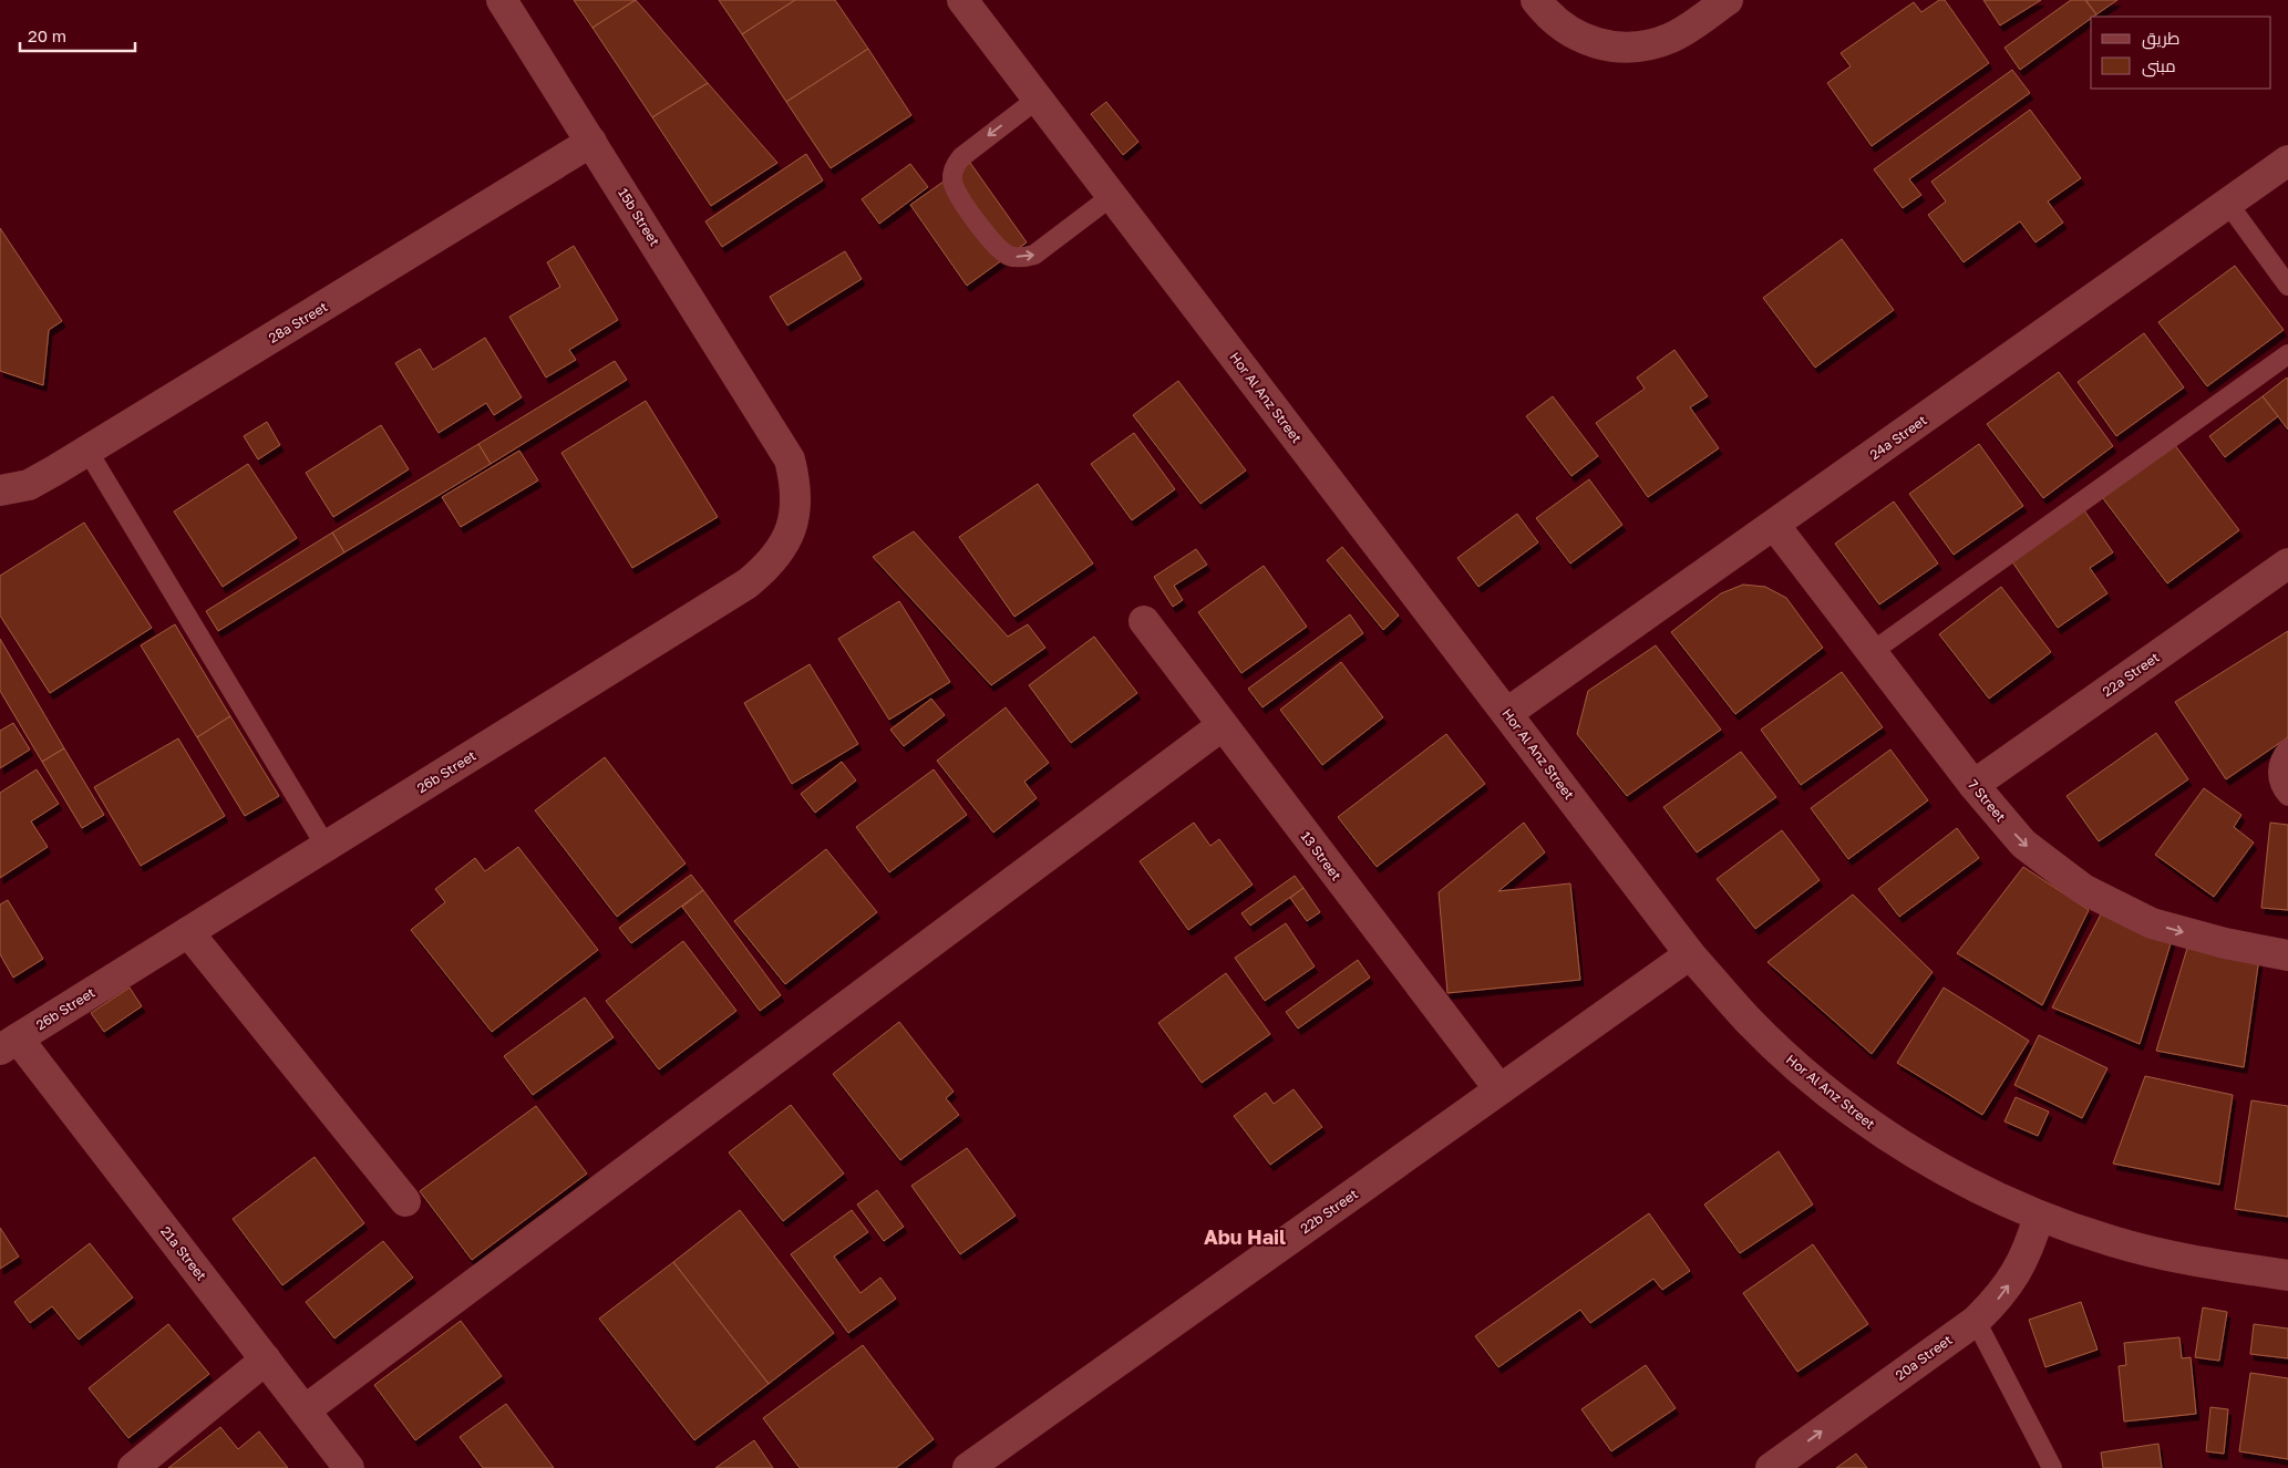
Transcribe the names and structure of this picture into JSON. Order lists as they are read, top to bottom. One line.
{"streets":{"street":["15b Street","28a Street","Hor Al Anz Street","24a Street","22a Street","26b Street","7 Street","13 Street","22b Street","21a Street","20a Street"]},"crossings":[["15b Street","28a Street"],["15b Street","26b Street"],["Hor Al Anz Street","24a Street"],["Hor Al Anz Street","22b Street"],["Hor Al Anz Street","20a Street"],["24a Street","7 Street"],["22a Street","7 Street"],["26b Street","21a Street"],["13 Street","22b Street"]],"one_way":["7 Street","20a Street"],"districts":["Abu Hail"],"legend":["طريق","مبنى"],"scale_bar":"20 m"}
